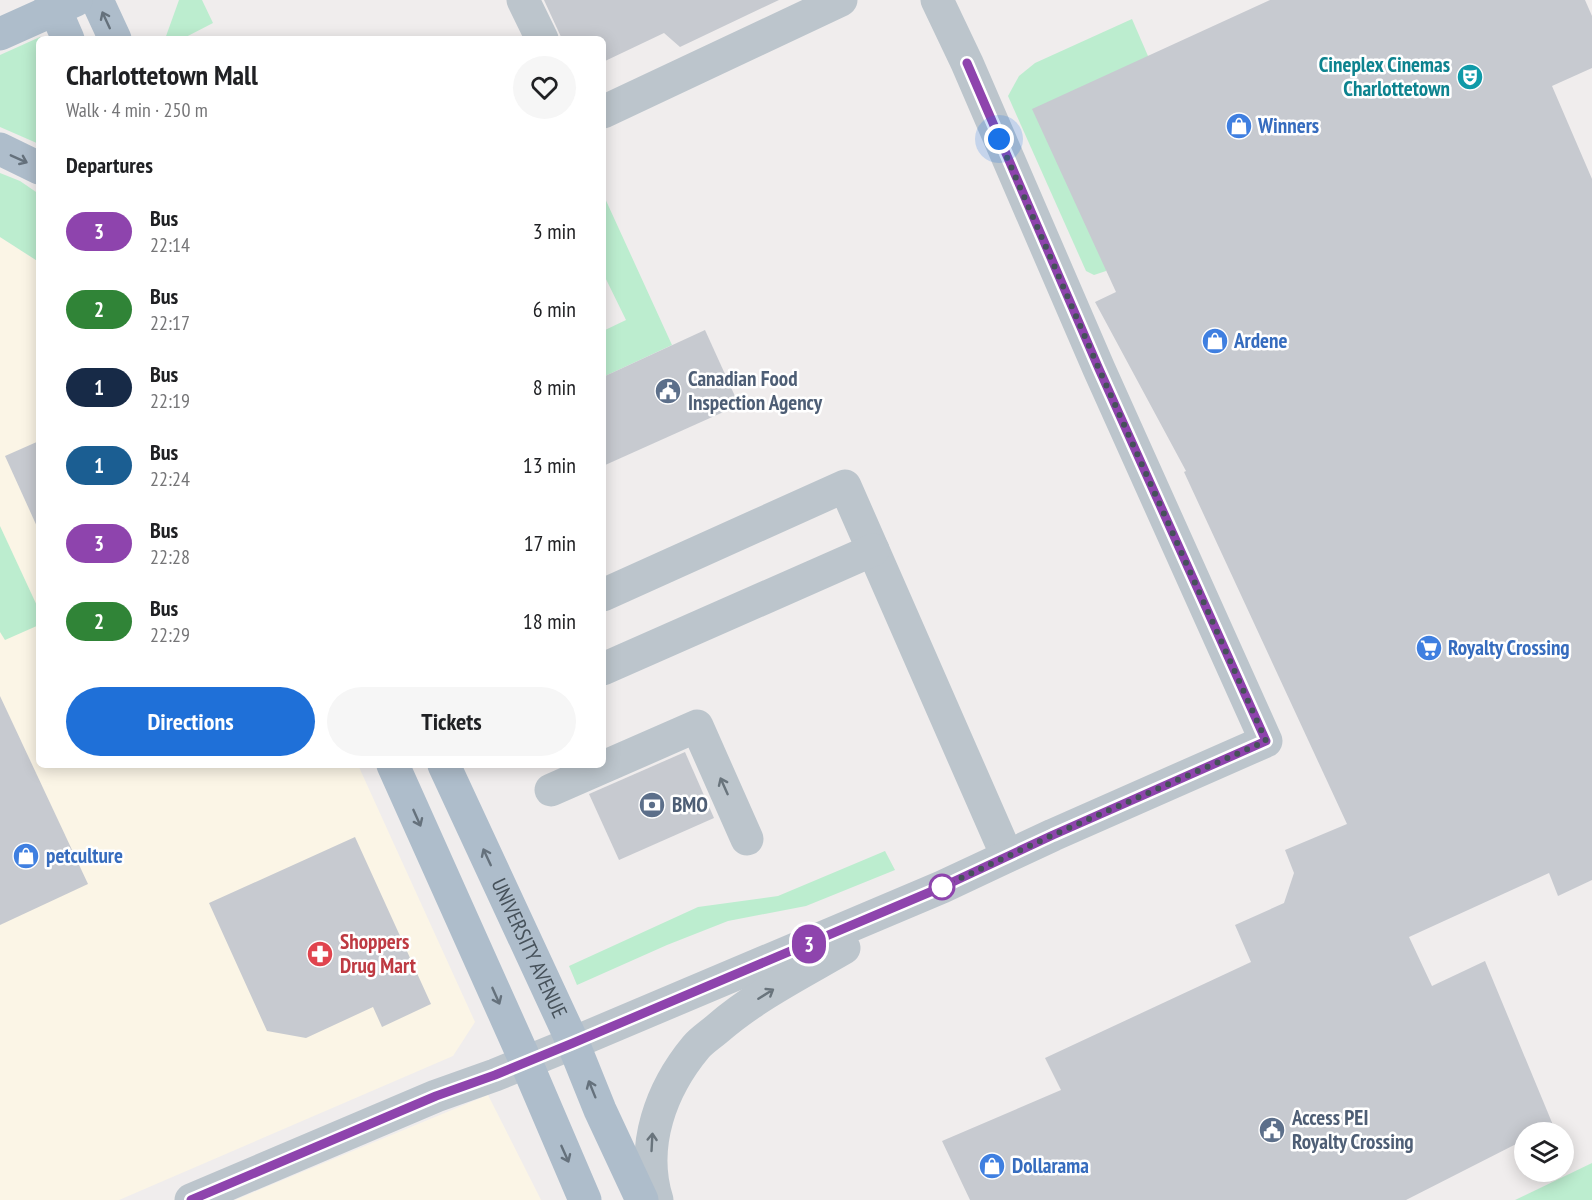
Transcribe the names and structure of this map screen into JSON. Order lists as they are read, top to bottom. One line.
{"streets":{"main road":["UNIVERSITY AVENUE"]},"places":{"theatre":["Cineplex Cinemas Charlottetown"],"shop":["Winners","Ardene","petculture","Dollarama"],"public building":["Canadian Food Inspection Agency","Access PEI Royalty Crossing"],"supermarket":["Royalty Crossing"],"bank":["BMO"],"pharmacy":["Shoppers Drug Mart"]},"lines":["bus line 3"],"page":{"on_map":"3","heading":[["Charlottetown Mall","Walk · 4 min · 250 m"],"Departures"],"list":[{"mark":"3","name":"Bus","note":"22:14","value":"3 min"},{"mark":"2","name":"Bus","note":"22:17","value":"6 min"},{"mark":"1","name":"Bus","note":"22:19","value":"8 min"},{"mark":"1","name":"Bus","note":"22:24","value":"13 min"},{"mark":"3","name":"Bus","note":"22:28","value":"17 min"},{"mark":"2","name":"Bus","note":"22:29","value":"18 min"}],"buttons":["Directions","Tickets"]}}
